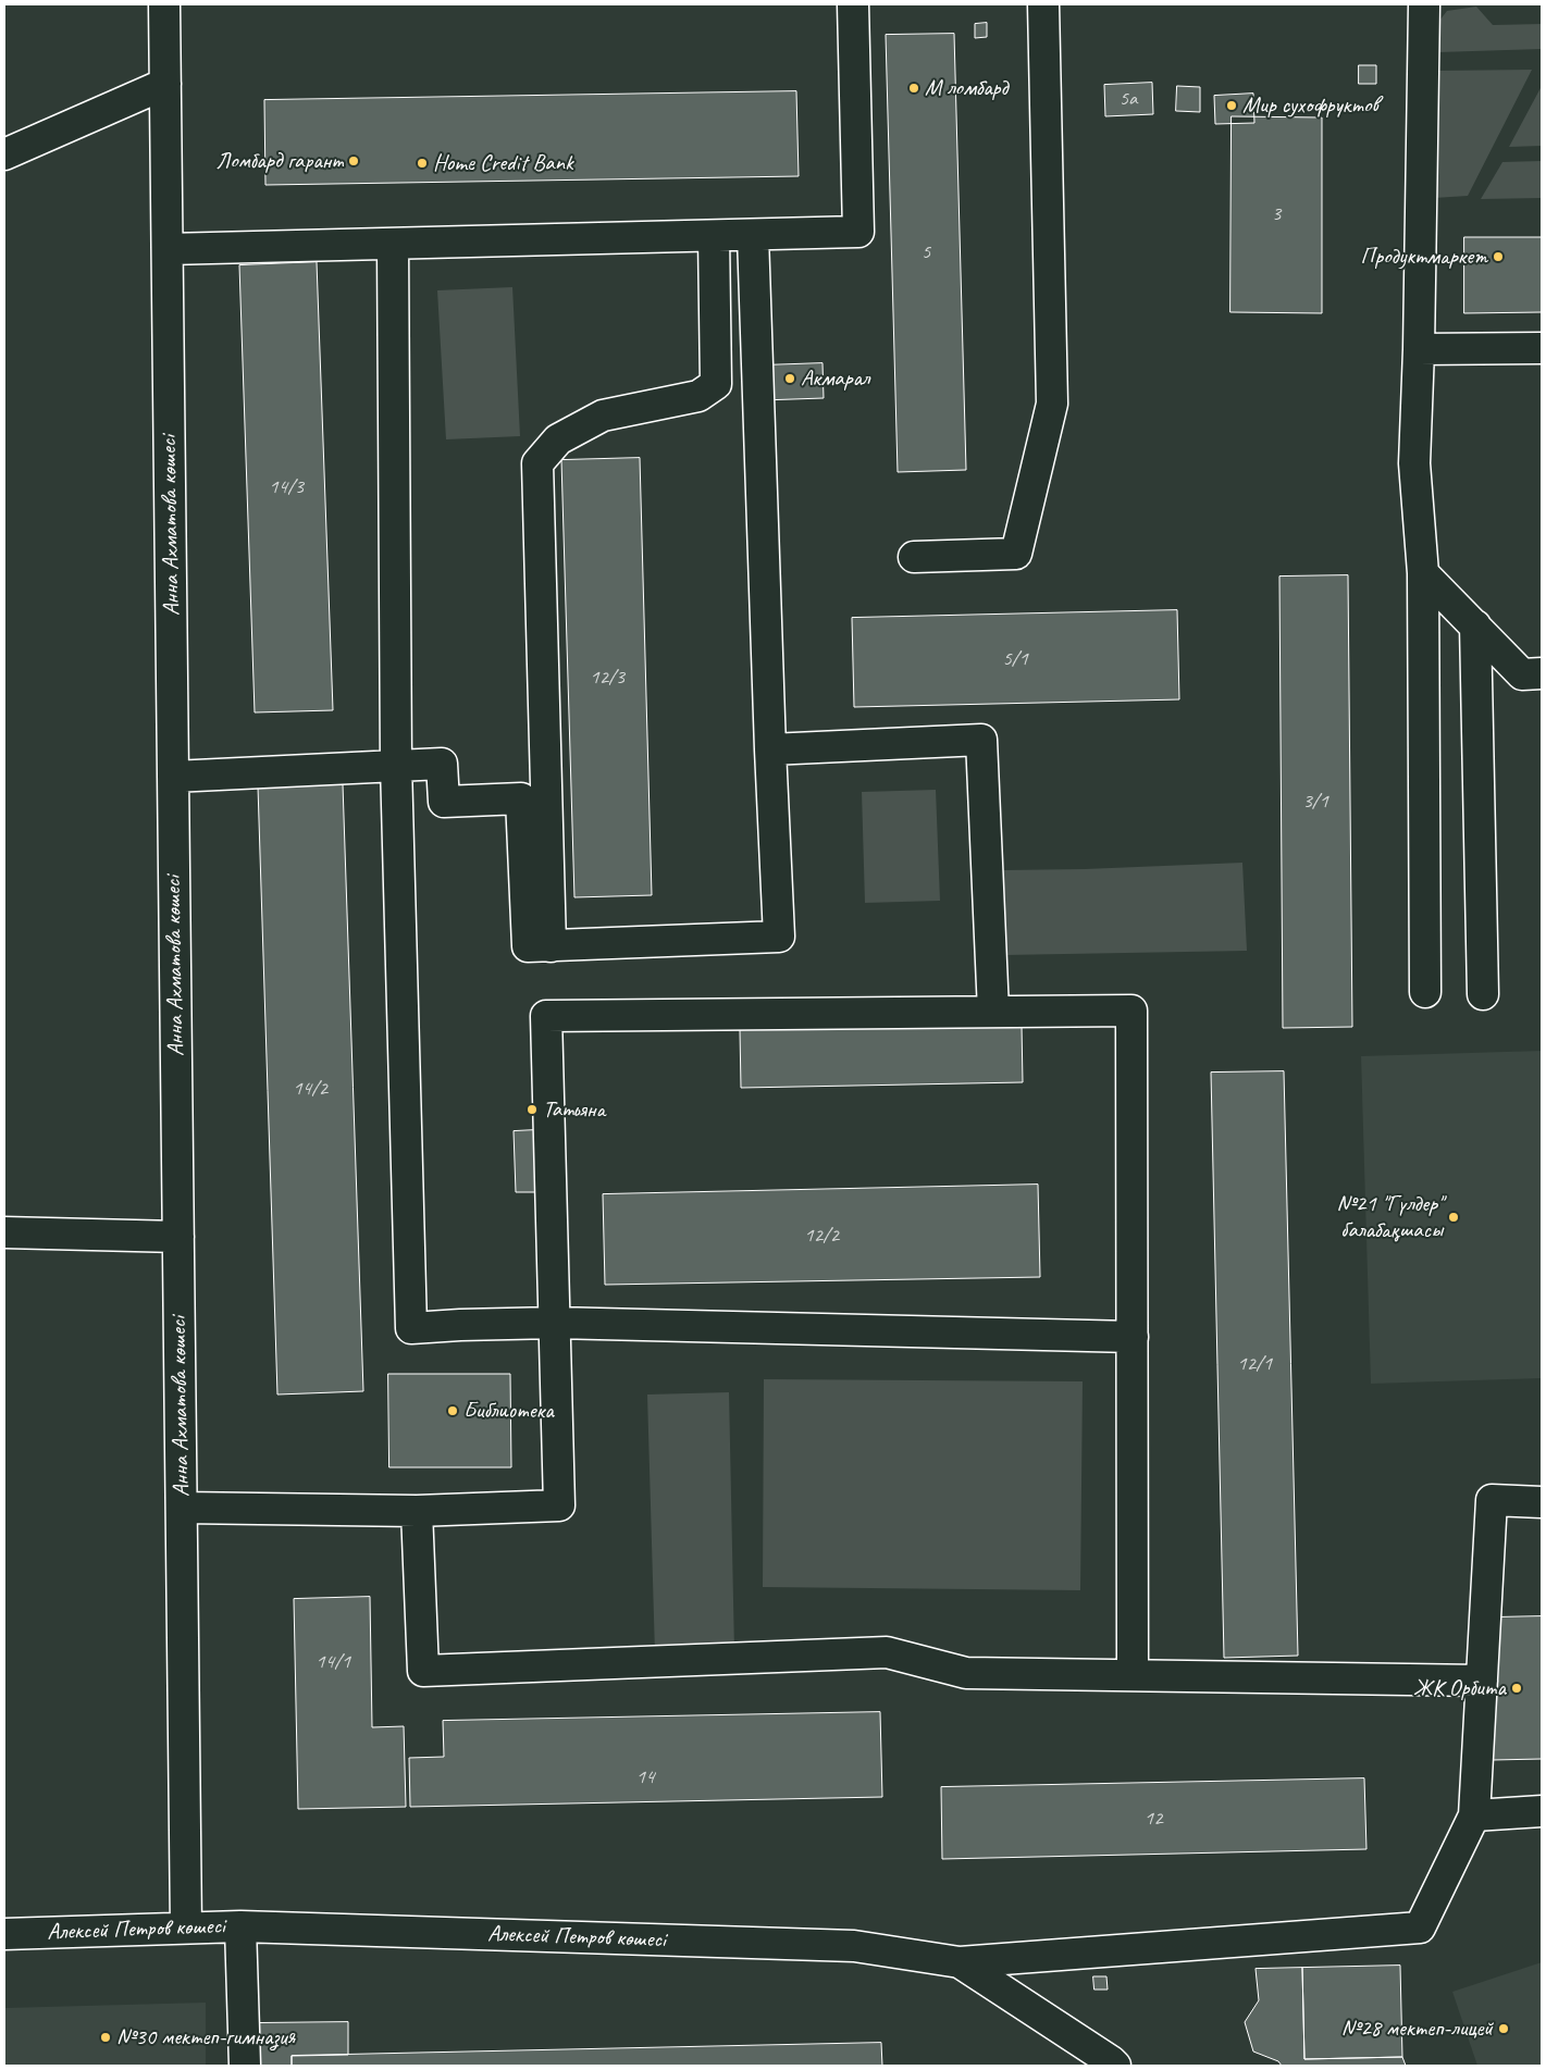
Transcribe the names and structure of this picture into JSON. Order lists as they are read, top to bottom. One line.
{"streets":{"street":["Анна Ахматова көшесі","Алексей Петров көшесі"]},"crossings":[["Анна Ахматова көшесі","Алексей Петров көшесі"]],"places":["М ломбард","Мир сухофруктов","Ломбард гарант","Home Credit Bank","Продуктмаркет","Акмарал","Татьяна","№21 \"Гүлдер\" балабақшасы","Библиотека","ЖК Орбита","№28 мектеп-лицей","№30 мектеп-гимназия"],"house_numbers":["5а","3","5","14/3","5/1","12/3","3/1","14/2","12/2","12/1","14/1","14","12"]}
